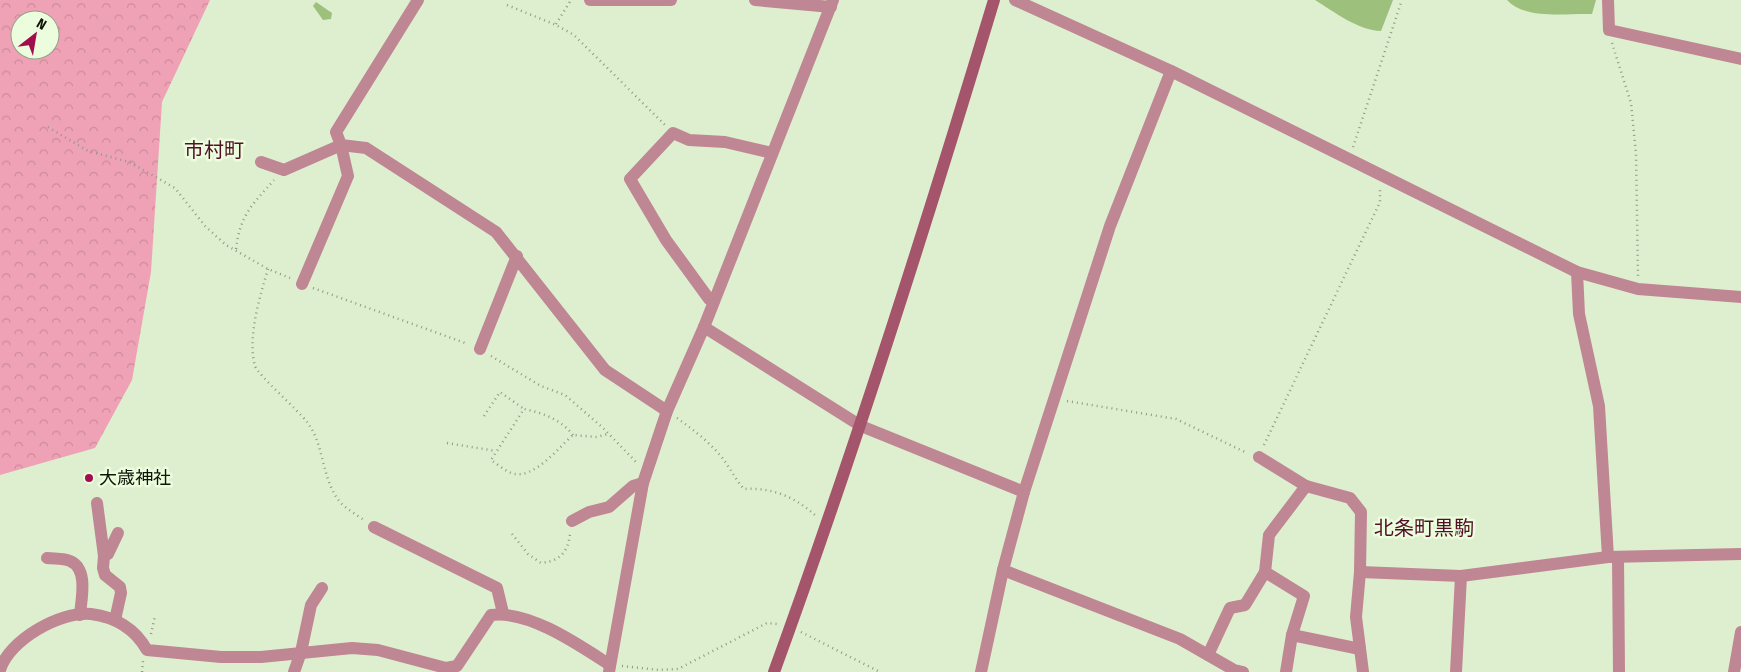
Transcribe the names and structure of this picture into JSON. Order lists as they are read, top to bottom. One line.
{"districts":["市村町","北条町黒駒"],"places":["大歳神社"],"north":"top right"}
